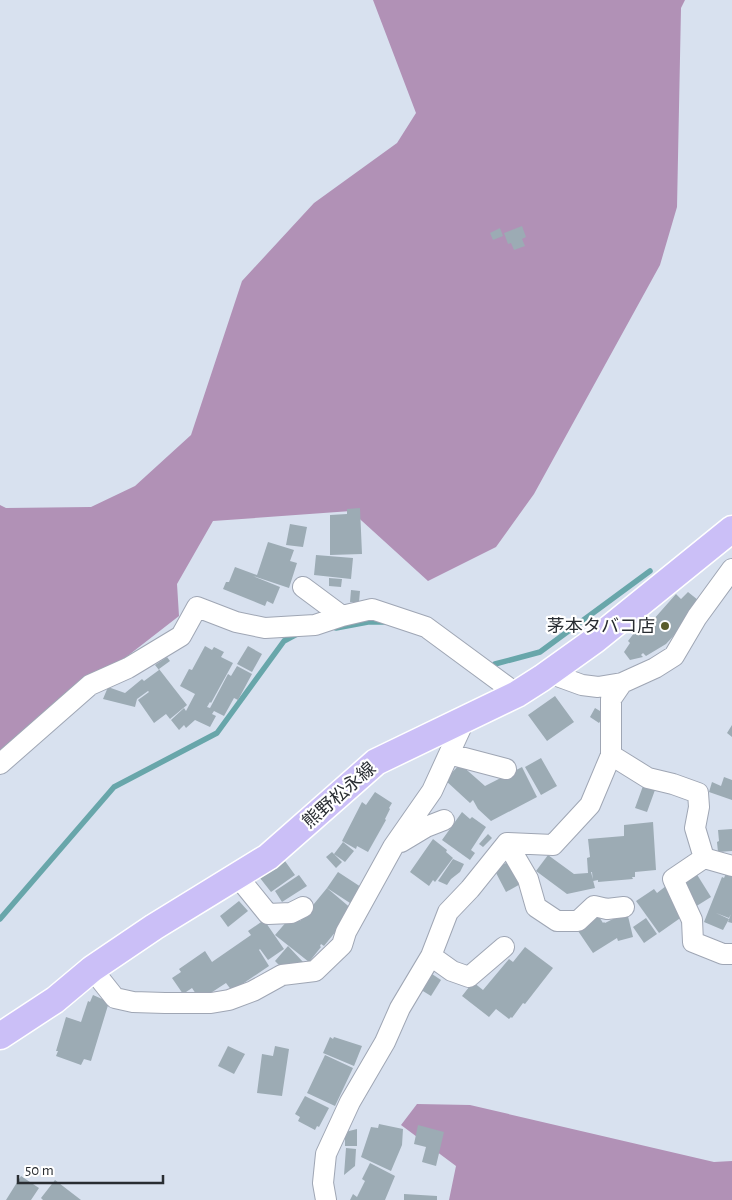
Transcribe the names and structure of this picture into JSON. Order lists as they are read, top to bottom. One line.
{"streets":{"main road":["熊野松永線"]},"places":["茅本タバコ店"],"scale_bar":"50 m"}
